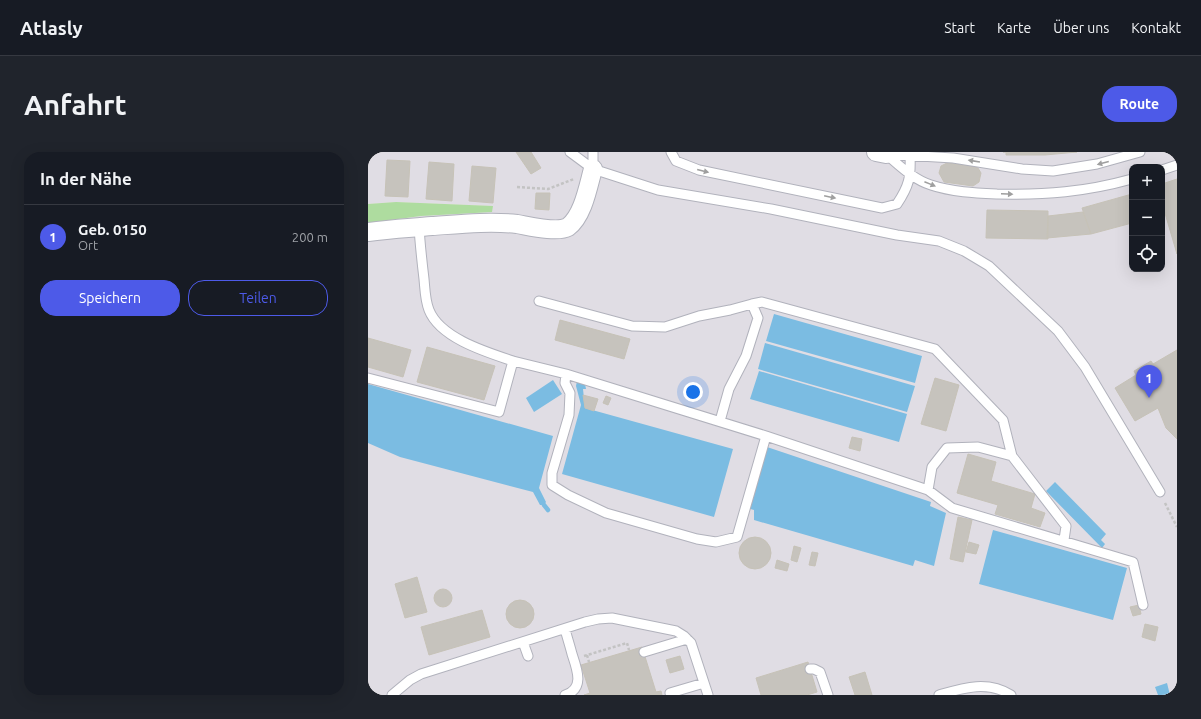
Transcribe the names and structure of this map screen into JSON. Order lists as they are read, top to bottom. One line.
{"page":{"header":"Atlasly","nav":["Start","Karte","Über uns","Kontakt"],"buttons":["Route",["Speichern","Teilen"]],"title":"Anfahrt","heading":"In der Nähe","map_buttons":["+","−"],"list":[{"mark":"1","name":"Geb. 0150","note":"Ort","value":"200 m"}],"pins":"1"}}
